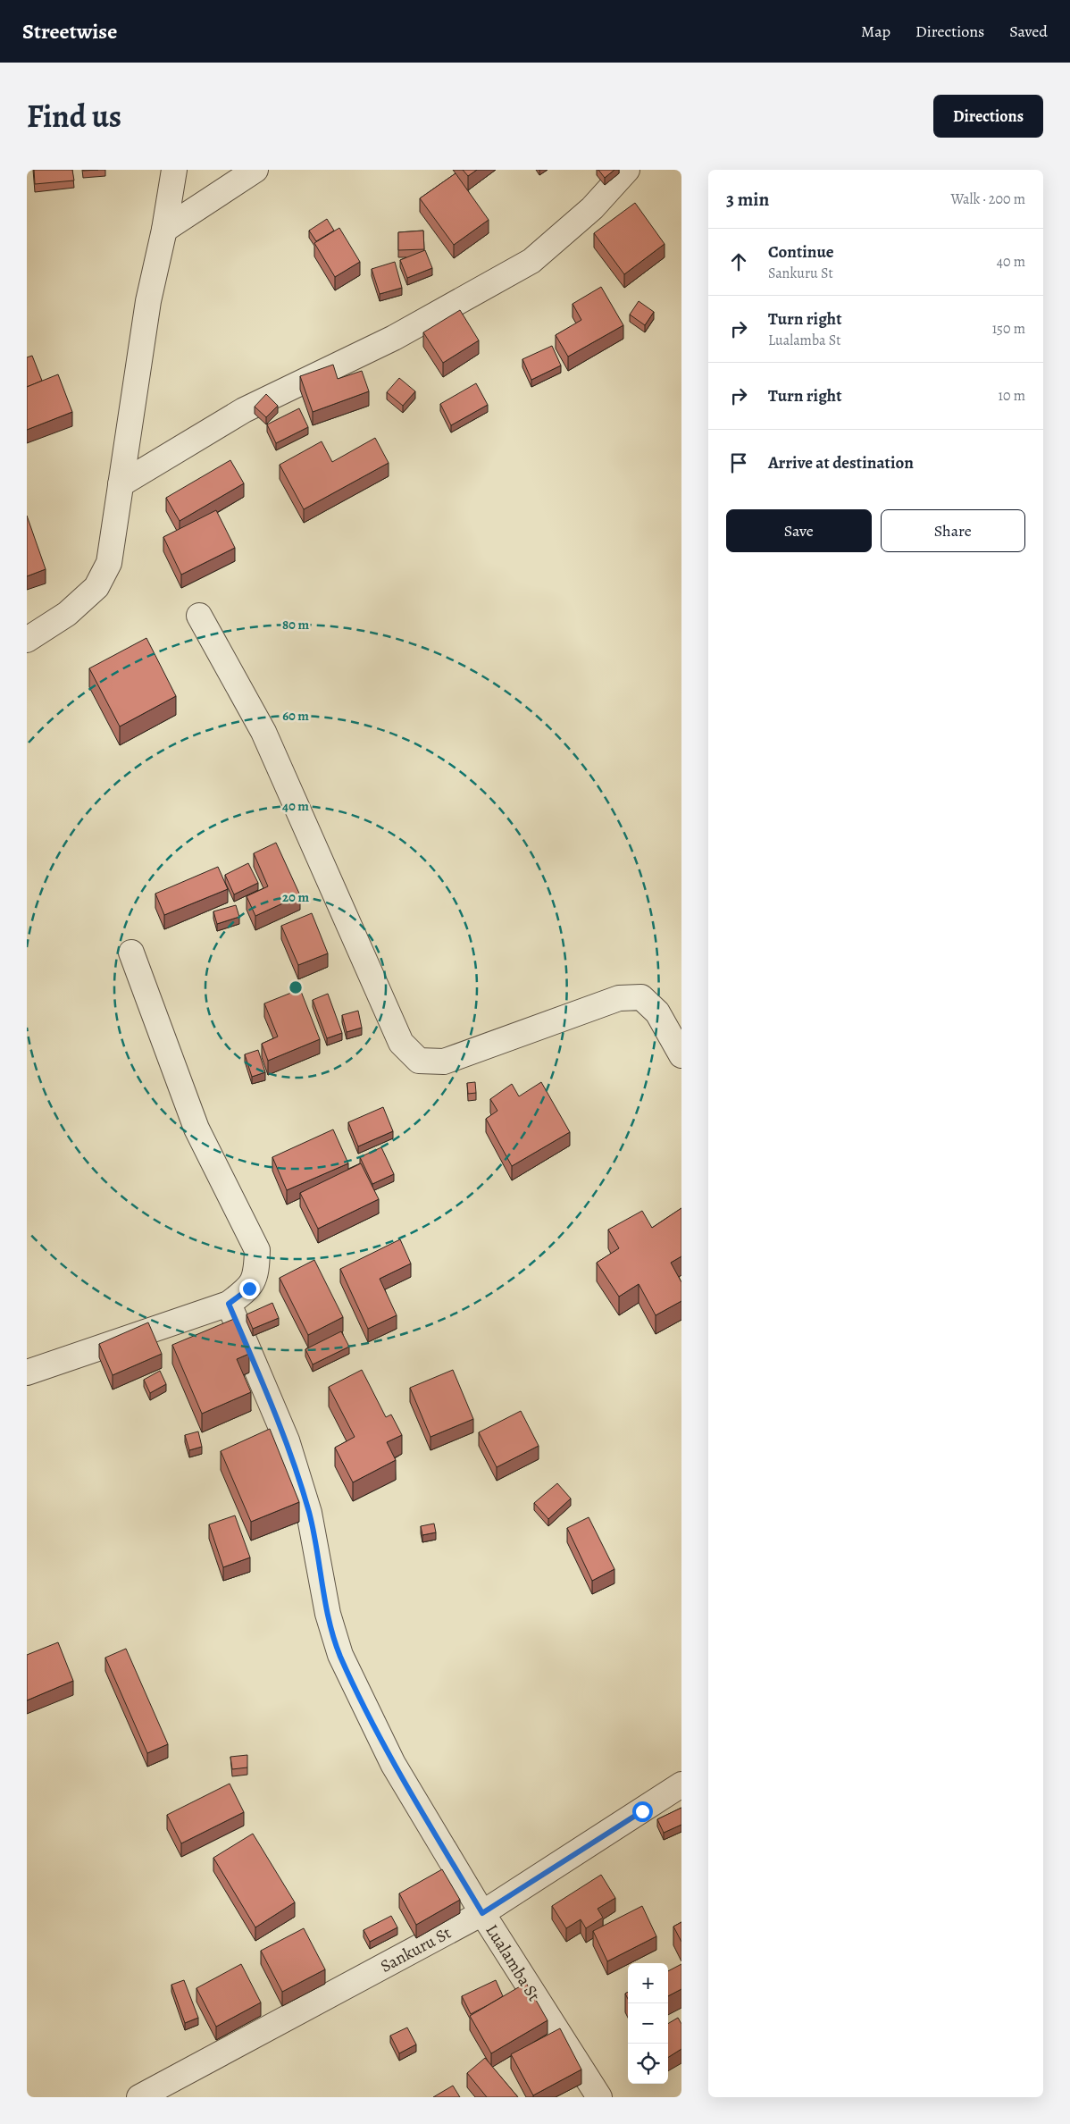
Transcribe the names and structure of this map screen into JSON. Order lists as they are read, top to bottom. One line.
{"streets":{"street":["Sankuru St","Lualamba St"]},"crossings":[["Sankuru St","Lualamba St"]],"page":{"header":"Streetwise","nav":["Map","Directions","Saved"],"title":"Find us","buttons":["Directions",["Save","Share"]],"heading":["3 min","Walk · 200 m"],"list":[["Continue","Sankuru St","40 m"],["Turn right","Lualamba St","150 m"],["Turn right","10 m"],"Arrive at destination"],"map_buttons":["+","−"]},"rings":["80 m","60 m","40 m","20 m"]}
